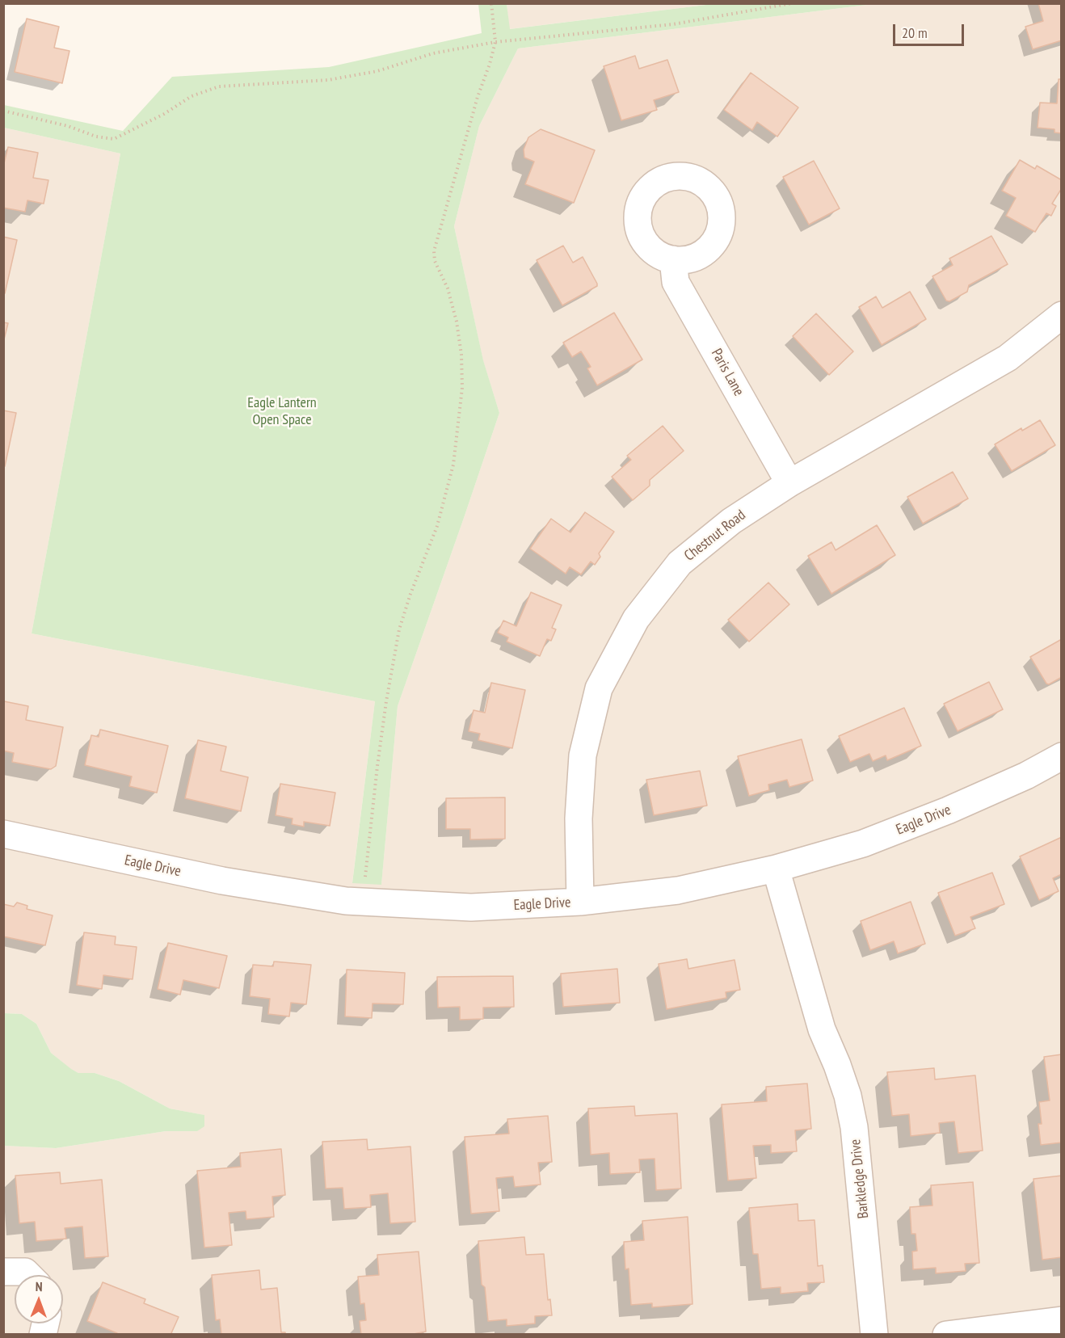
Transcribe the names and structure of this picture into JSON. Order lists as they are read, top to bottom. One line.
{"streets":{"street":["Paris Lane","Chestnut Road","Eagle Drive","Barkledge Drive"]},"crossings":[["Paris Lane","Chestnut Road"],["Chestnut Road","Eagle Drive"],["Eagle Drive","Barkledge Drive"]],"parks":["Eagle Lantern Open Space"],"scale_bar":"20 m","north":"top"}
